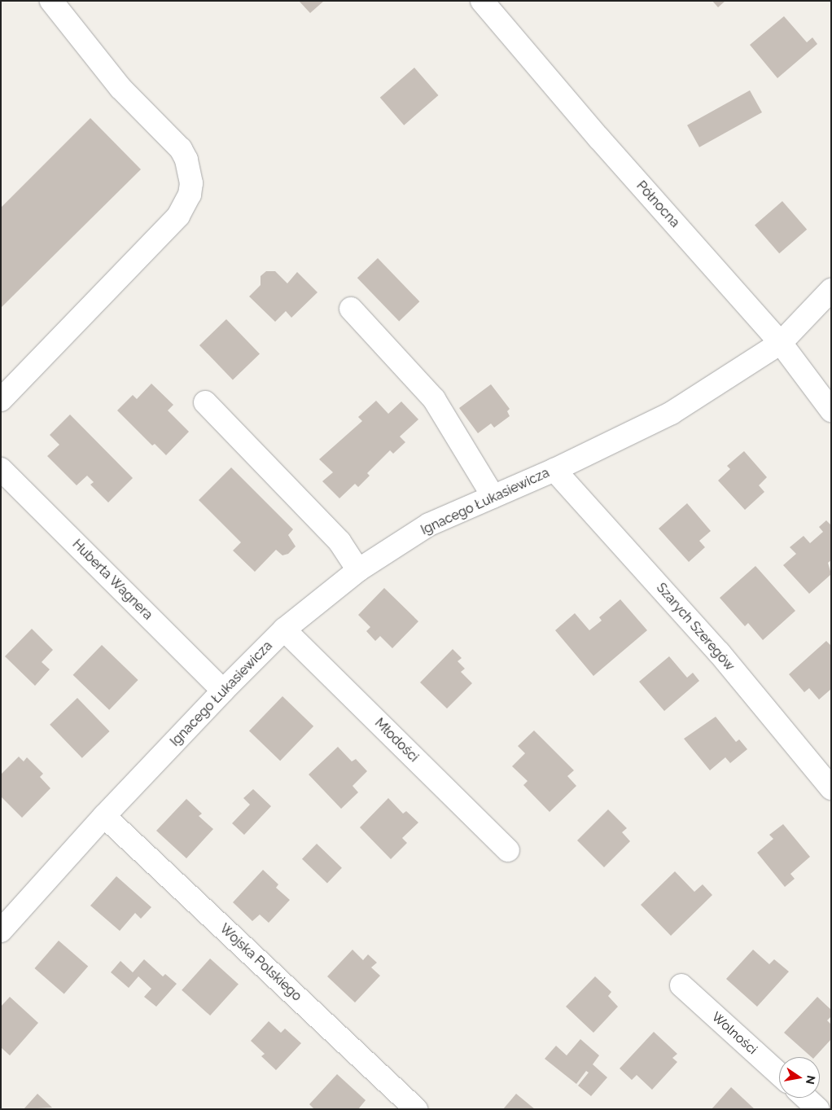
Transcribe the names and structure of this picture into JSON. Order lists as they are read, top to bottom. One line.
{"streets":{"street":["Północna","Ignacego Łukasiewicza","Huberta Wagnera","Szarych Szeregów","Młodości","Wojska Polskiego","Wolności"]},"crossings":[["Północna","Ignacego Łukasiewicza"],["Ignacego Łukasiewicza","Huberta Wagnera"],["Ignacego Łukasiewicza","Szarych Szeregów"],["Ignacego Łukasiewicza","Młodości"],["Ignacego Łukasiewicza","Wojska Polskiego"]],"north":"right"}
